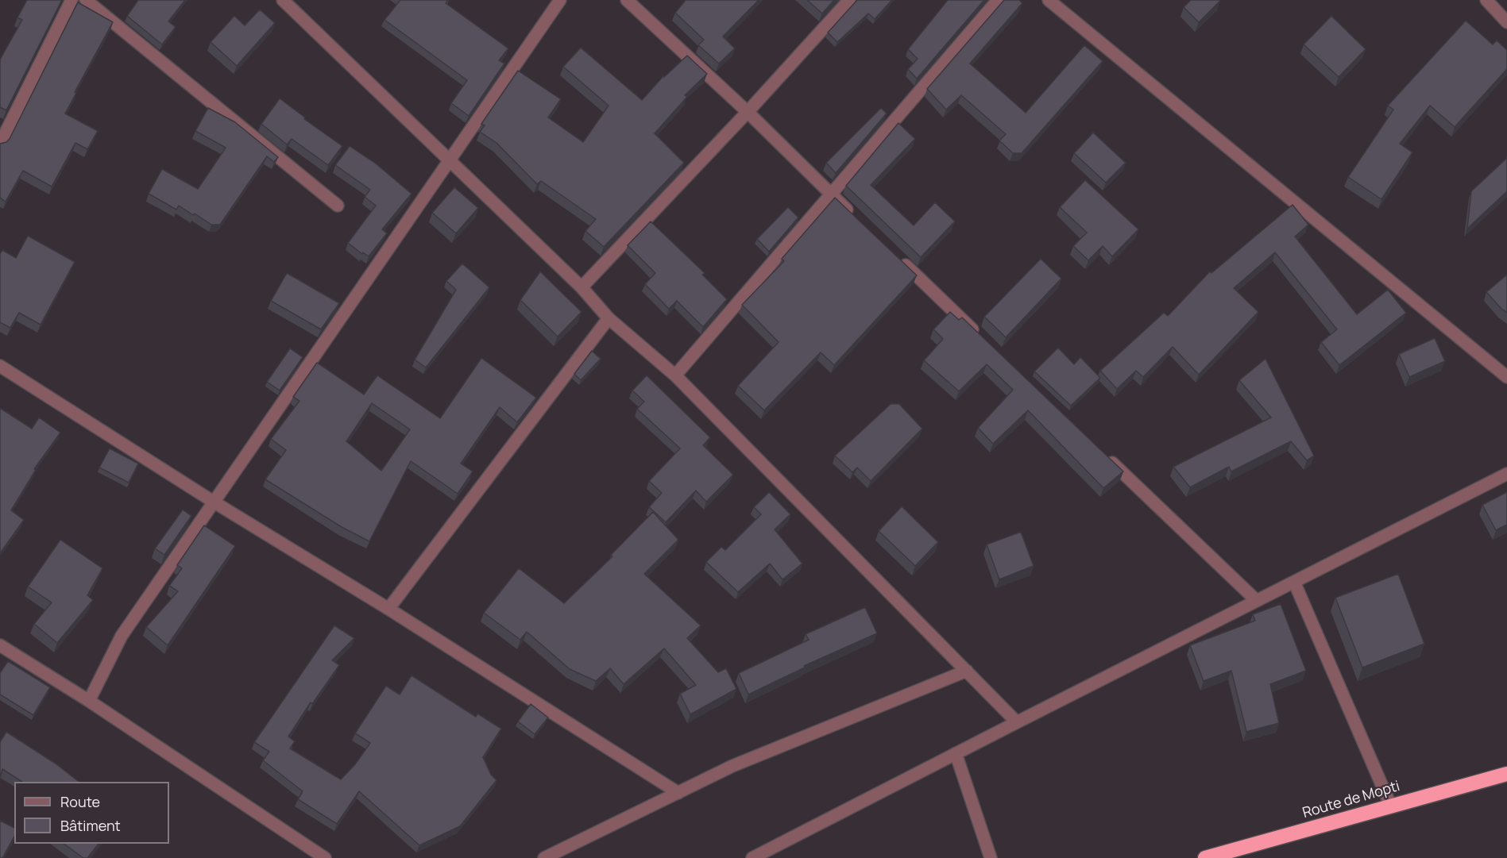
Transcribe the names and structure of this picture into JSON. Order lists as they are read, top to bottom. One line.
{"streets":{"highway":["Route de Mopti"]},"legend":["Route","Bâtiment"]}
